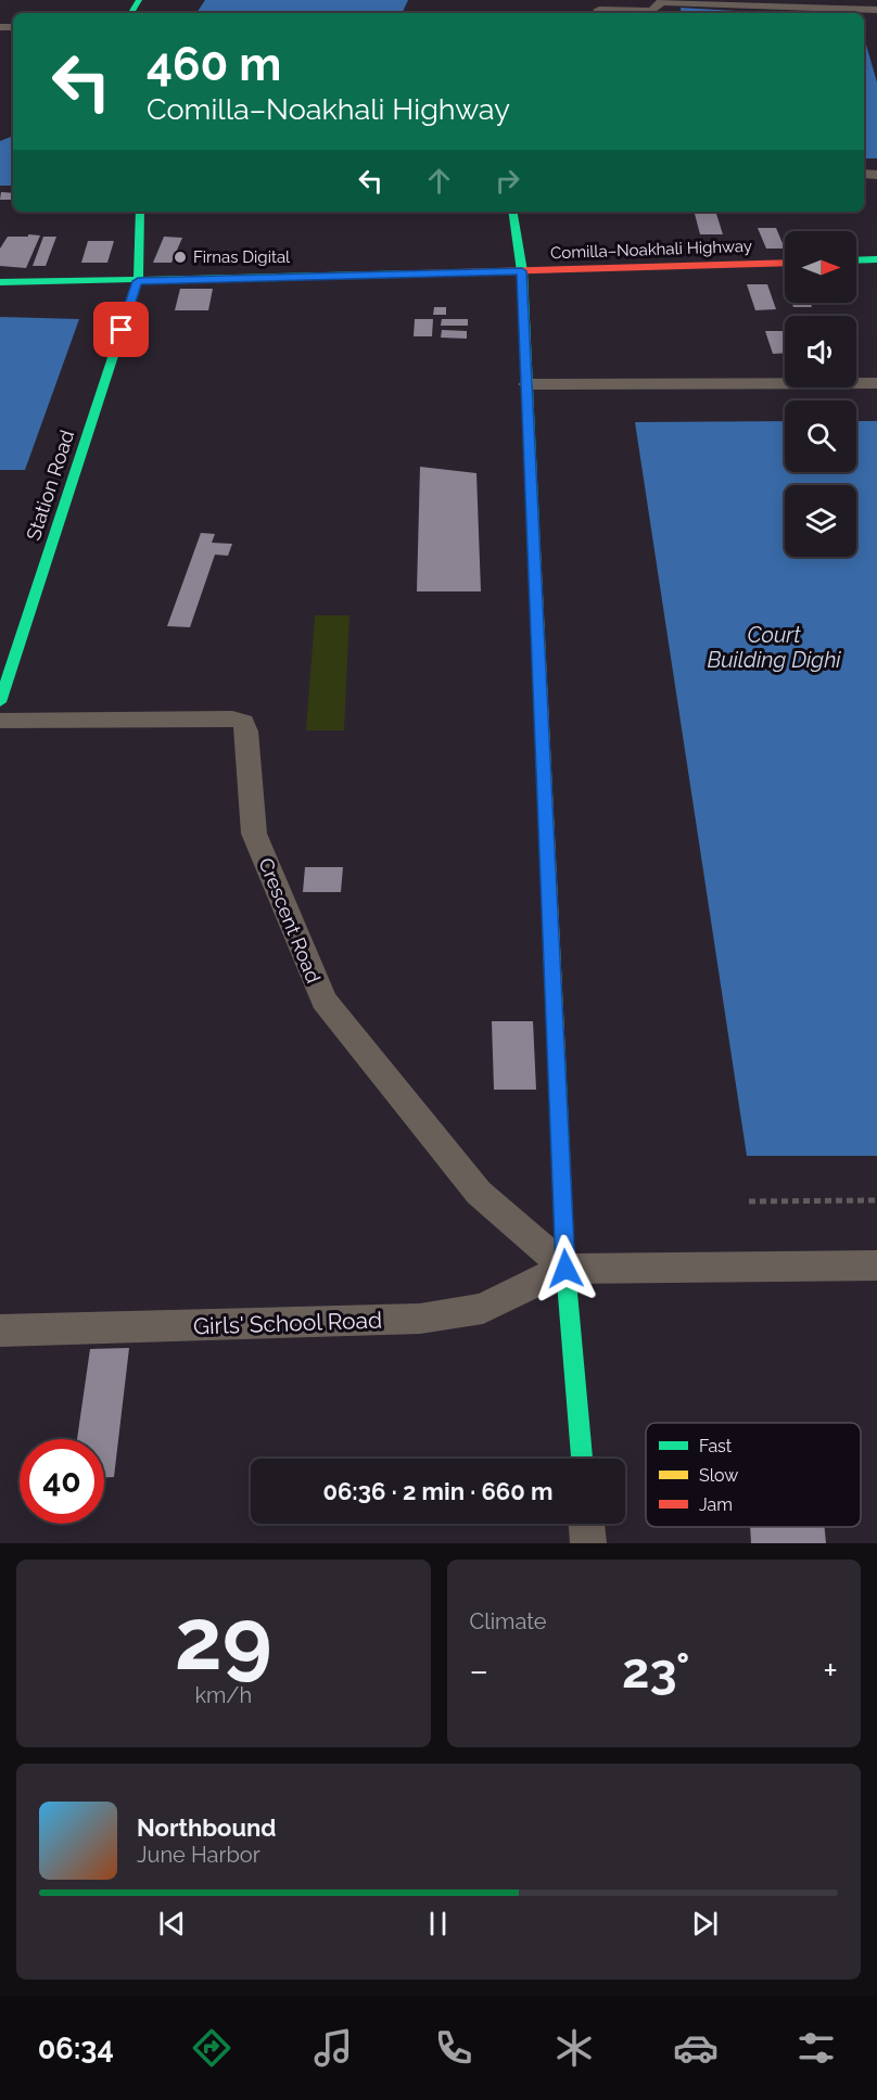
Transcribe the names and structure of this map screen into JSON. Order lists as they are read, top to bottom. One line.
{"streets":{"main road":["Comilla–Noakhali Highway","Station Road"],"street":["Crescent Road","Girls' School Road"]},"crossings":[["Comilla–Noakhali Highway","Station Road"],["Crescent Road","Girls' School Road"]],"water":["Court Building Dighi"],"places":["Firnas Digital"],"legend":["Fast","Slow","Jam"],"north":"right","page":{"turn":["460 m","Comilla–Noakhali Highway"],"limit":"40","trip":"06:36 · 2 min · 660 m","tile":[["29","km/h"],"Climate"],"heat":["−","23°","+"],"song":["Northbound","June Harbor"],"tabs":"06:34"}}
